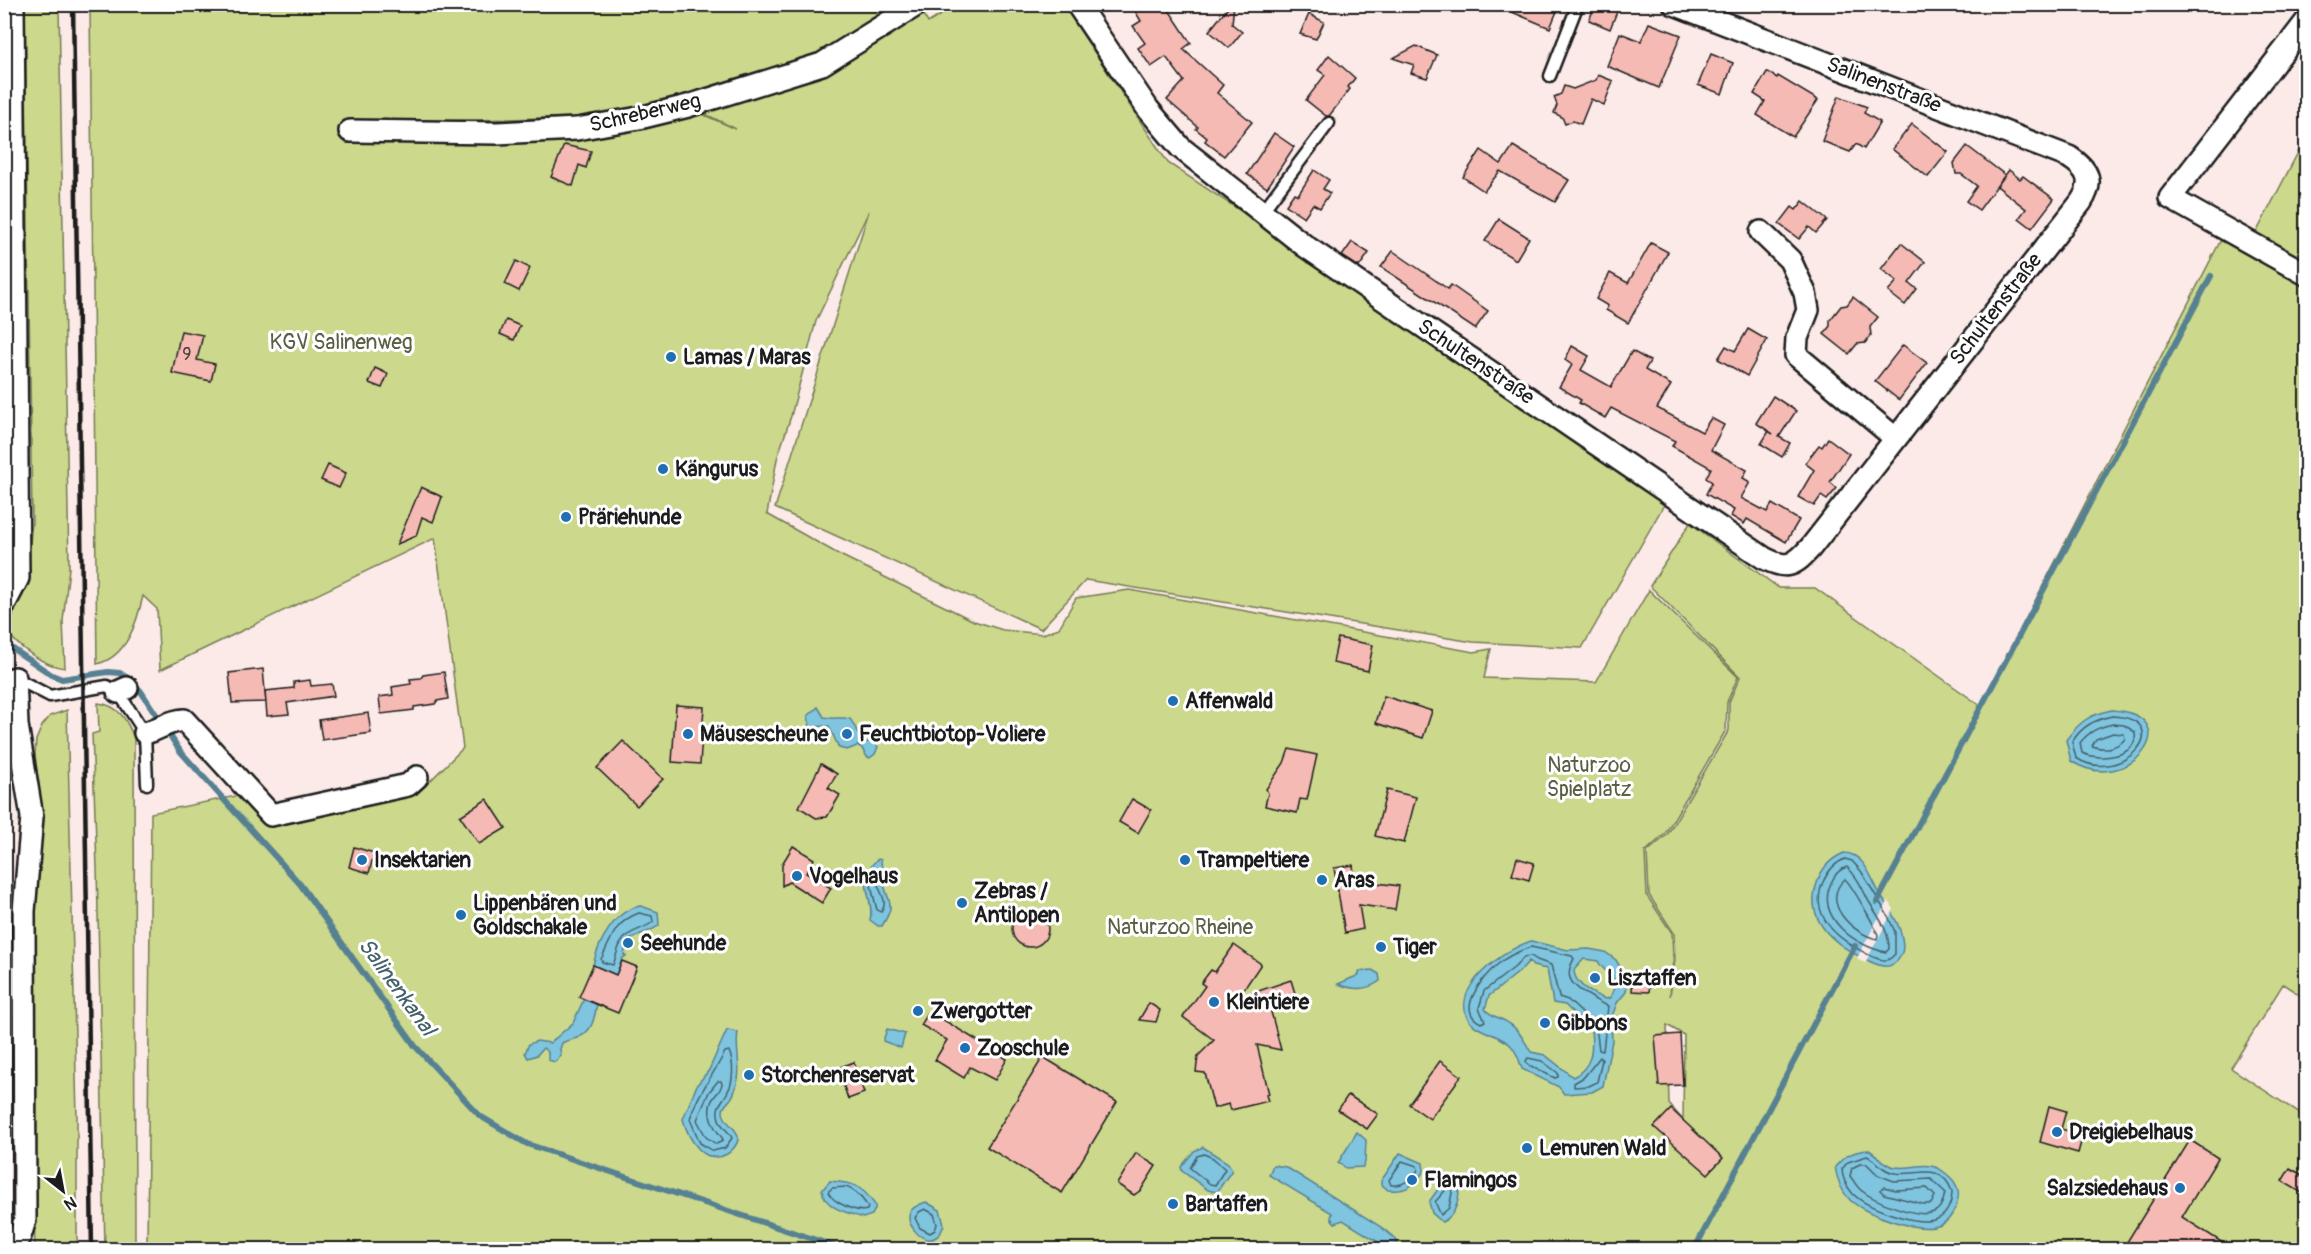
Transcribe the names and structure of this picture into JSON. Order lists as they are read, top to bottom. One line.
{"streets":{"street":["Salinenstraße","Schreberweg","Schultenstraße"]},"crossings":[["Salinenstraße","Schultenstraße"]],"water":["Salinenkanal"],"parks":["KGV Salinenweg","Naturzoo Spielplatz","Naturzoo Rheine"],"places":["Lamas / Maras","Kängurus","Präriehunde","Affenwald","Mäusescheune","Feuchtbiotop-Voliere","Insektarien","Trampeltiere","Vogelhaus","Aras","Zebras / Antilopen","Lippenbären und Goldschakale","Seehunde","Tiger","Lisztaffen","Kleintiere","Zwergotter","Gibbons","Zooschule","Storchenreservat","Dreigiebelhaus","Lemuren Wald","Flamingos","Salzsiedehaus","Bartaffen"],"house_numbers":["9"],"north":"bottom right"}
